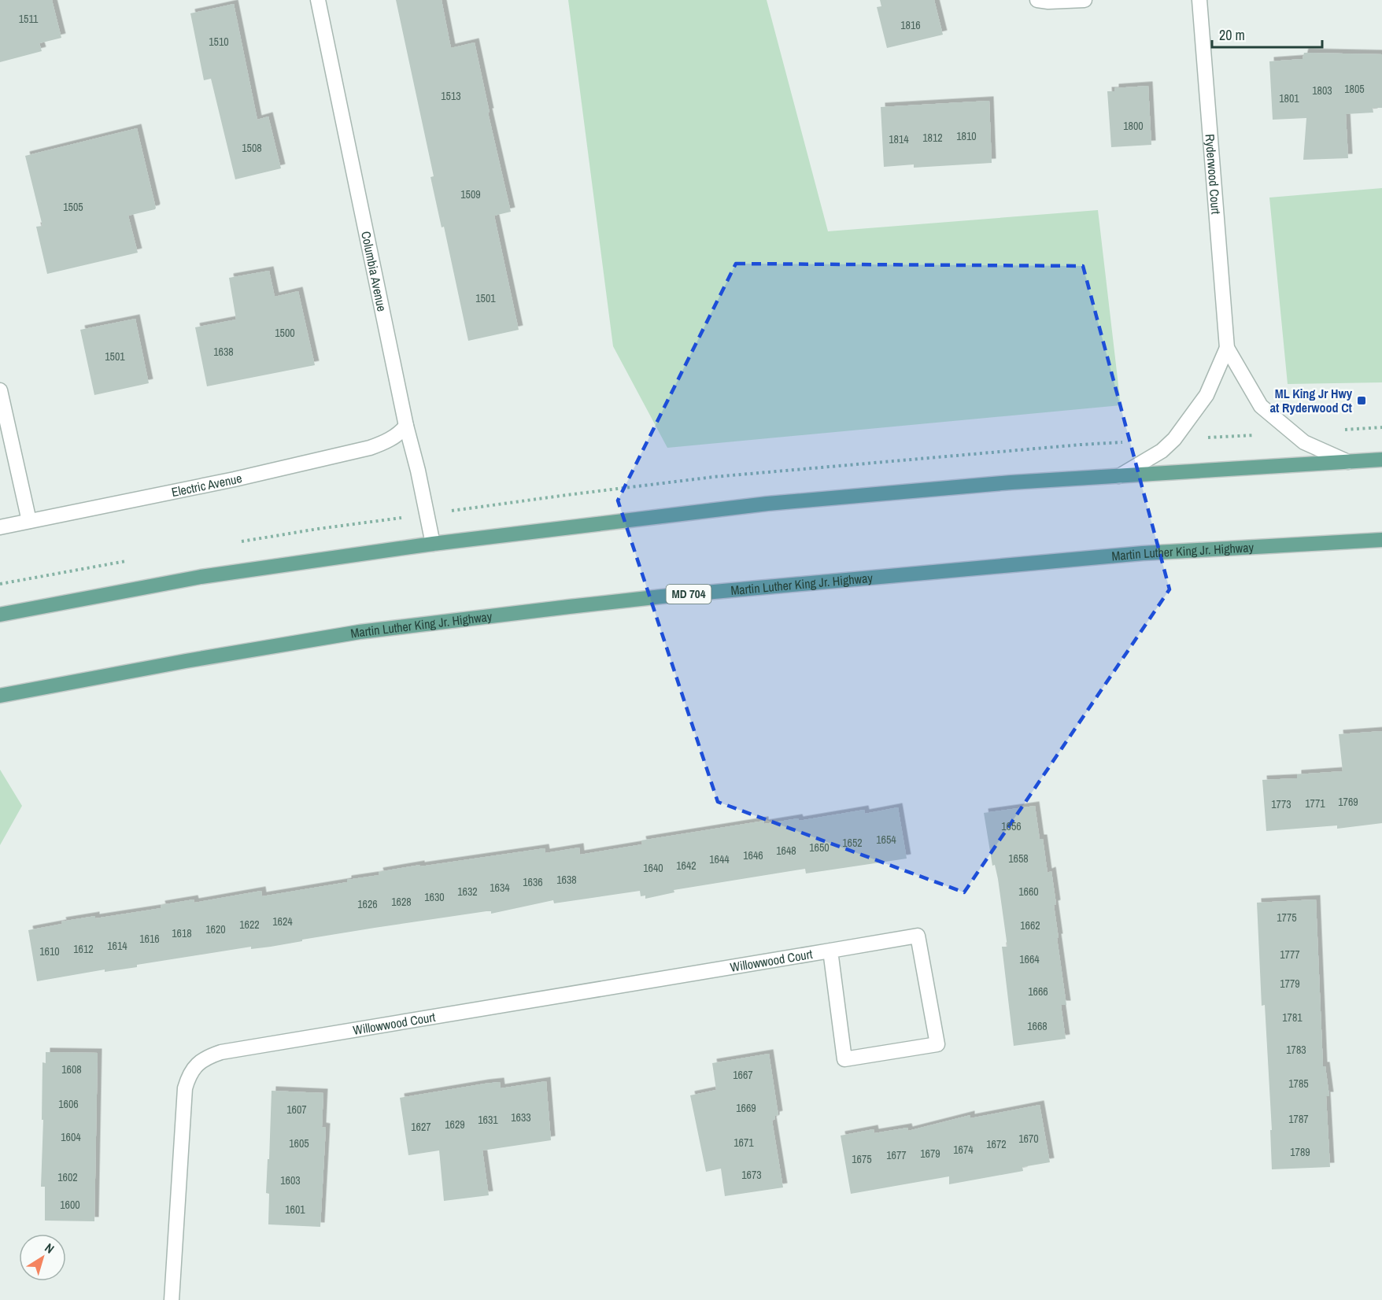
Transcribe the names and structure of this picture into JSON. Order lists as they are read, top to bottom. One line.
{"streets":{"main road":["Martin Luther King Jr. Highway","MD 704"],"street":["Ryderwood Court","Columbia Avenue","Electric Avenue","Willowwood Court"]},"crossings":[["Columbia Avenue","Electric Avenue"]],"places":{"transit":["ML King Jr Hwy at Ryderwood Ct"]},"house_numbers":["1511","1816","1510","1805","1803","1513","1801","1800","1810","1812","1814","1508","1509","1505","1501","1500","1638","1501","1769","1771","1773","1656","1654","1652","1650","1648","1646","1658","1644","1642","1640","1638","1636","1634","1632","1660","1630","1628","1626","1775","1624","1622","1662","1620","1618","1616","1614","1612","1610","1777","1664","1779","1666","1781","1668","1783","1608","1667","1785","1606","1669","1607","1633","1787","1631","1629","1627","1604","1670","1671","1605","1672","1674","1789","1679","1677","1675","1673","1602","1603","1600","1601"],"scale_bar":"20 m","north":"top right"}
